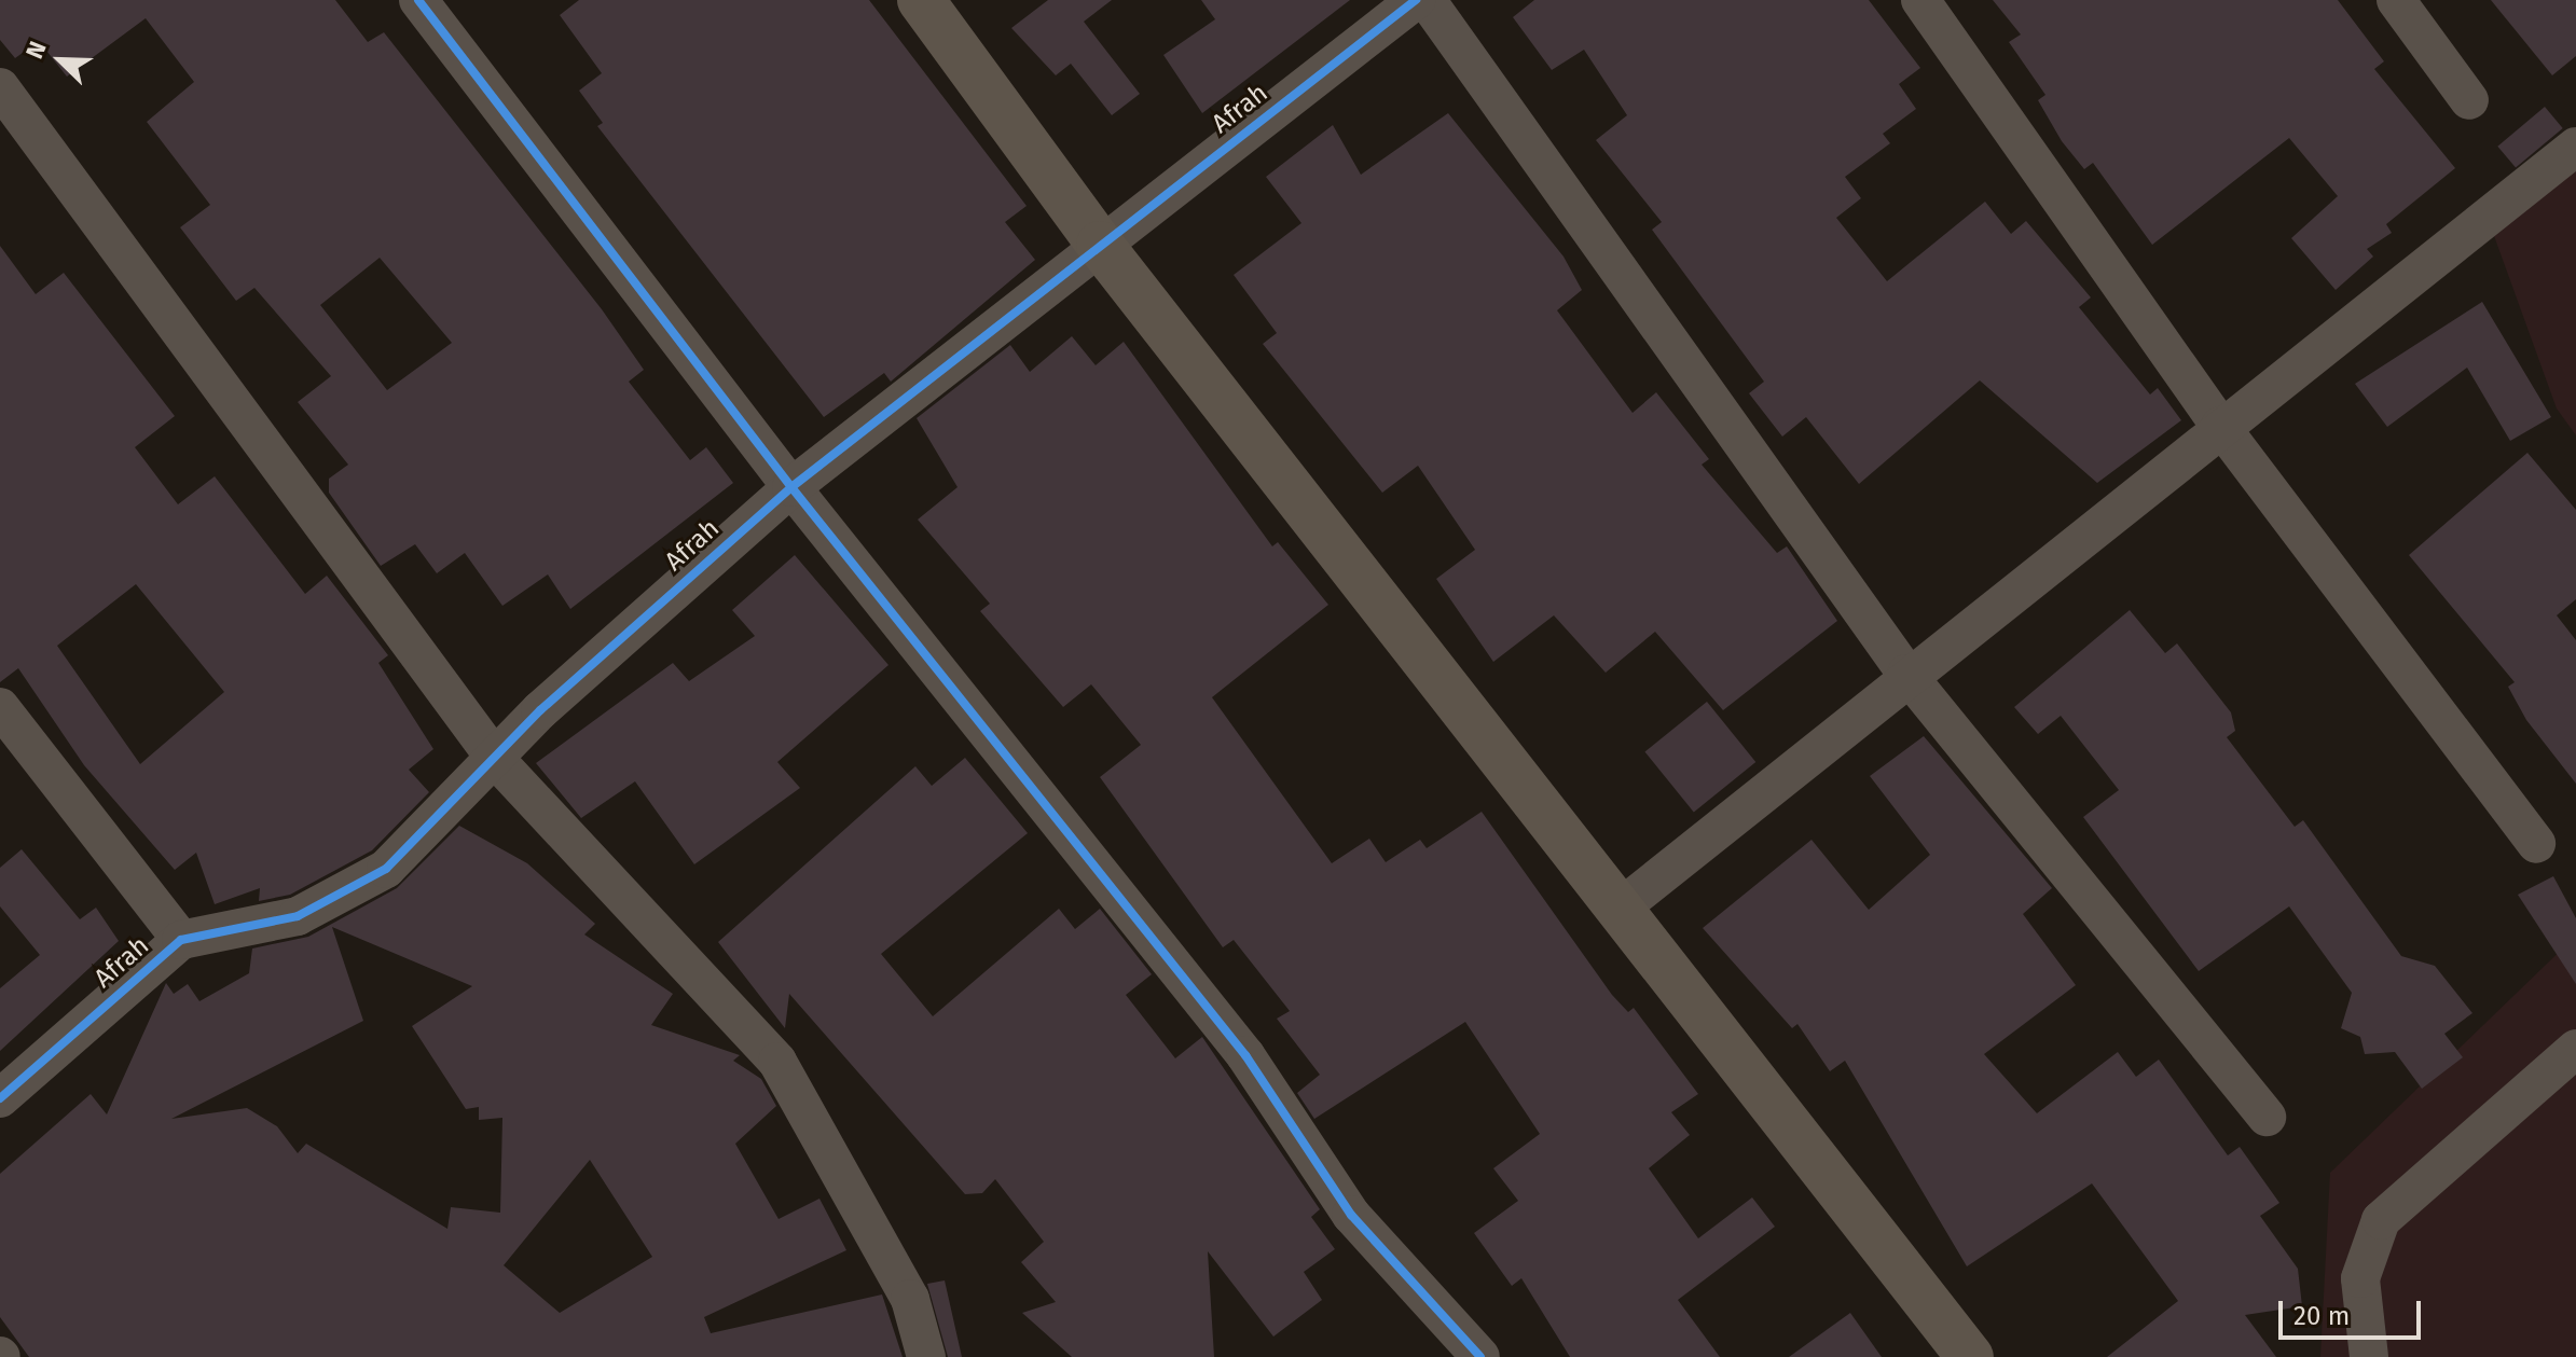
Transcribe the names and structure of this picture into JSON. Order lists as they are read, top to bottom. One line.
{"streets":{"street":["Afrah"]},"scale_bar":"20 m","north":"top left"}
